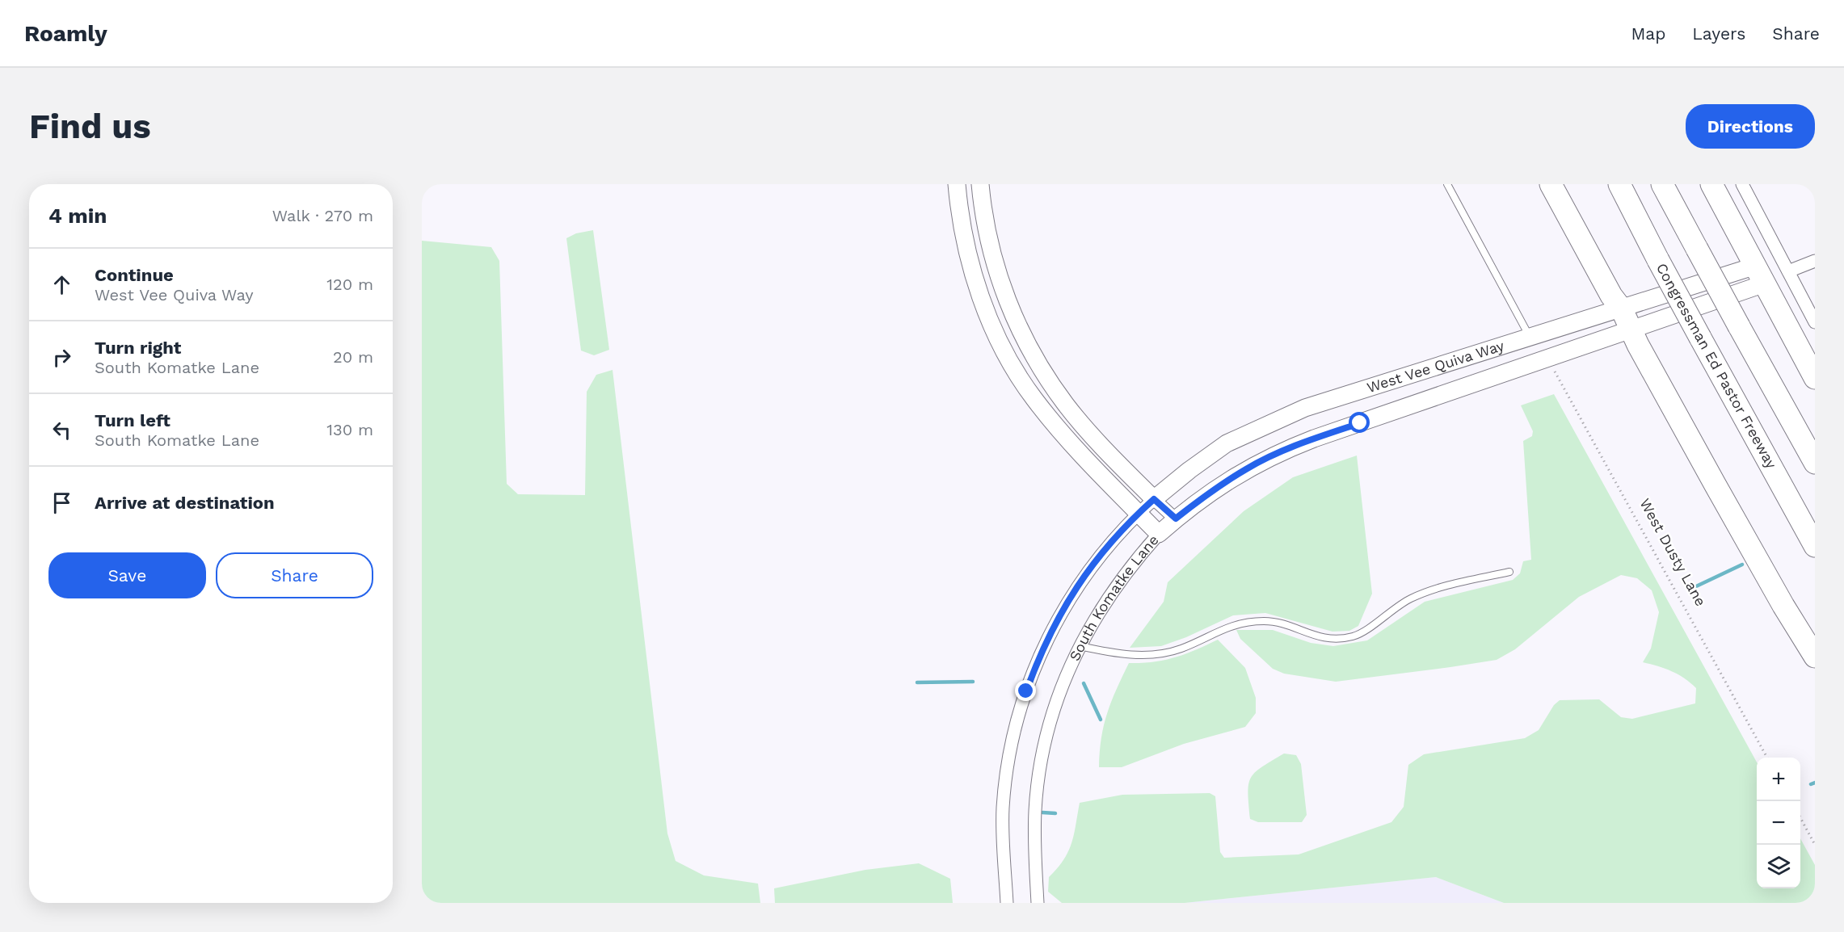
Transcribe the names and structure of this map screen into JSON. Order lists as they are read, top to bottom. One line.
{"streets":{"highway":["Congressman Ed Pastor Freeway"],"street":["West Vee Quiva Way","South Komatke Lane"],"path":["West Dusty Lane"]},"crossings":[["West Vee Quiva Way","West Dusty Lane"],["West Vee Quiva Way","South Komatke Lane"]],"page":{"header":"Roamly","nav":["Map","Layers","Share"],"buttons":["Directions",["Save","Share"]],"title":"Find us","heading":["4 min","Walk · 270 m"],"list":[["Continue","West Vee Quiva Way","120 m"],["Turn right","South Komatke Lane","20 m"],["Turn left","South Komatke Lane","130 m"],"Arrive at destination"],"map_buttons":["+","−"]}}
